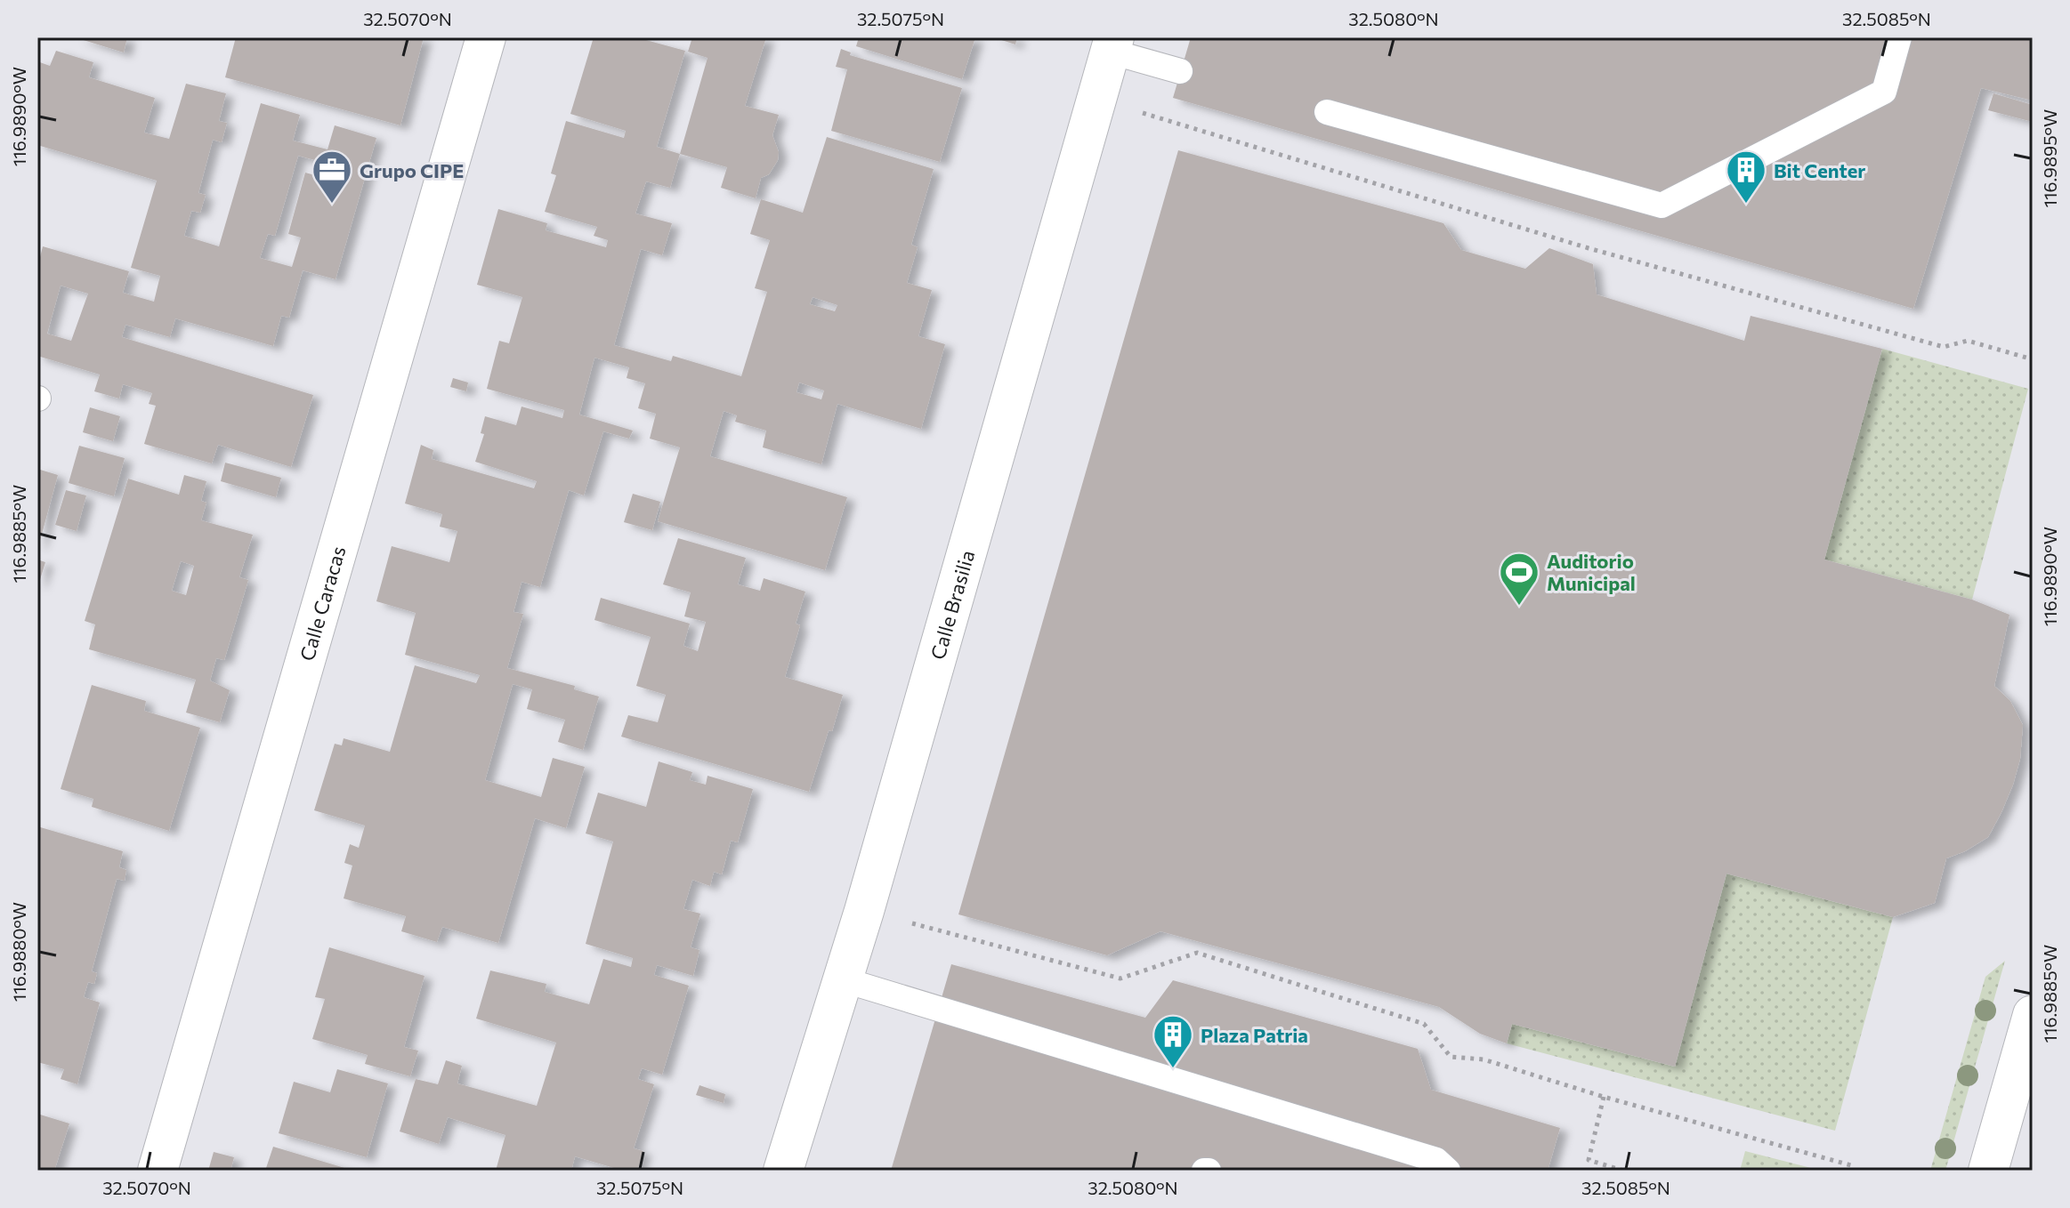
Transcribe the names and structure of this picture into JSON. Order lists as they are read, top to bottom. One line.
{"streets":{"street":["Calle Caracas","Calle Brasilia"]},"places":{"office":["Grupo CIPE"],"building":["Bit Center","Plaza Patria"],"sports":["Auditorio Municipal"]},"coordinates":["32.5070°N","32.5075°N","32.5080°N","32.5085°N","116.9890°W","116.9895°W","116.9885°W","116.9880°W"]}
